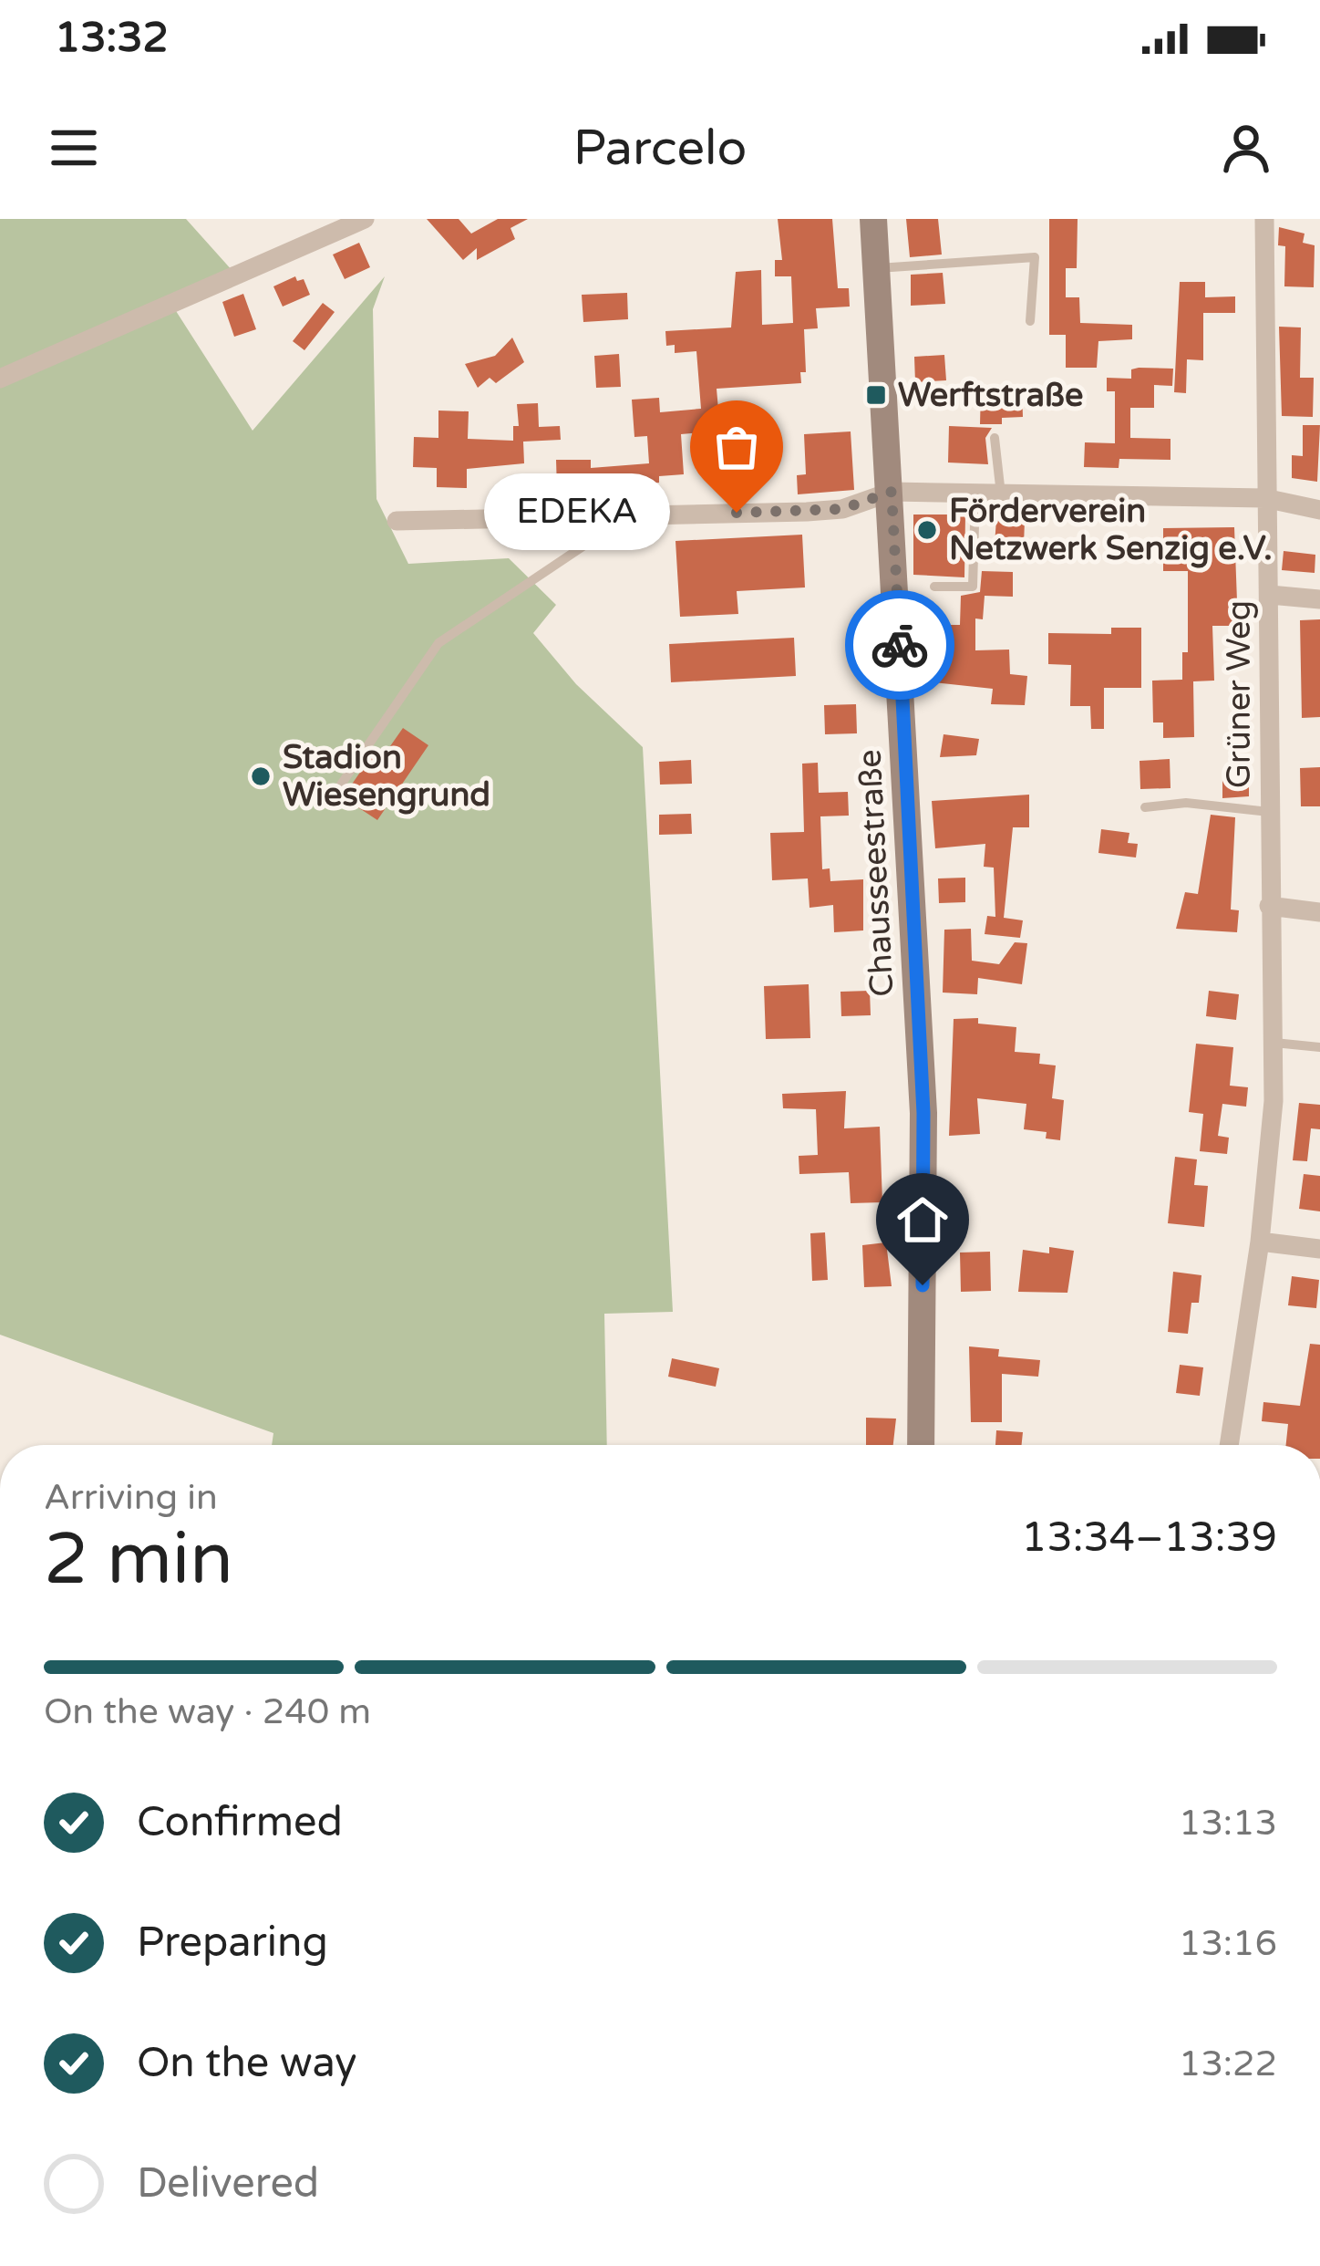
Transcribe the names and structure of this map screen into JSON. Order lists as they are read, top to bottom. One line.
{"streets":{"main road":["Chausseestraße"],"street":["Grüner Weg"]},"places":{"transit":["Werftstraße"],"other":["EDEKA","Förderverein Netzwerk Senzig e.V.","Stadion Wiesengrund"]},"page":{"status":"13:32","header":"Parcelo","bubble":"EDEKA","heading":["2 min","Arriving in","13:34–13:39"],"bar":"On the way · 240 m","list":[["Confirmed","13:13"],["Preparing","13:16"],["On the way","13:22"],"Delivered"]}}
